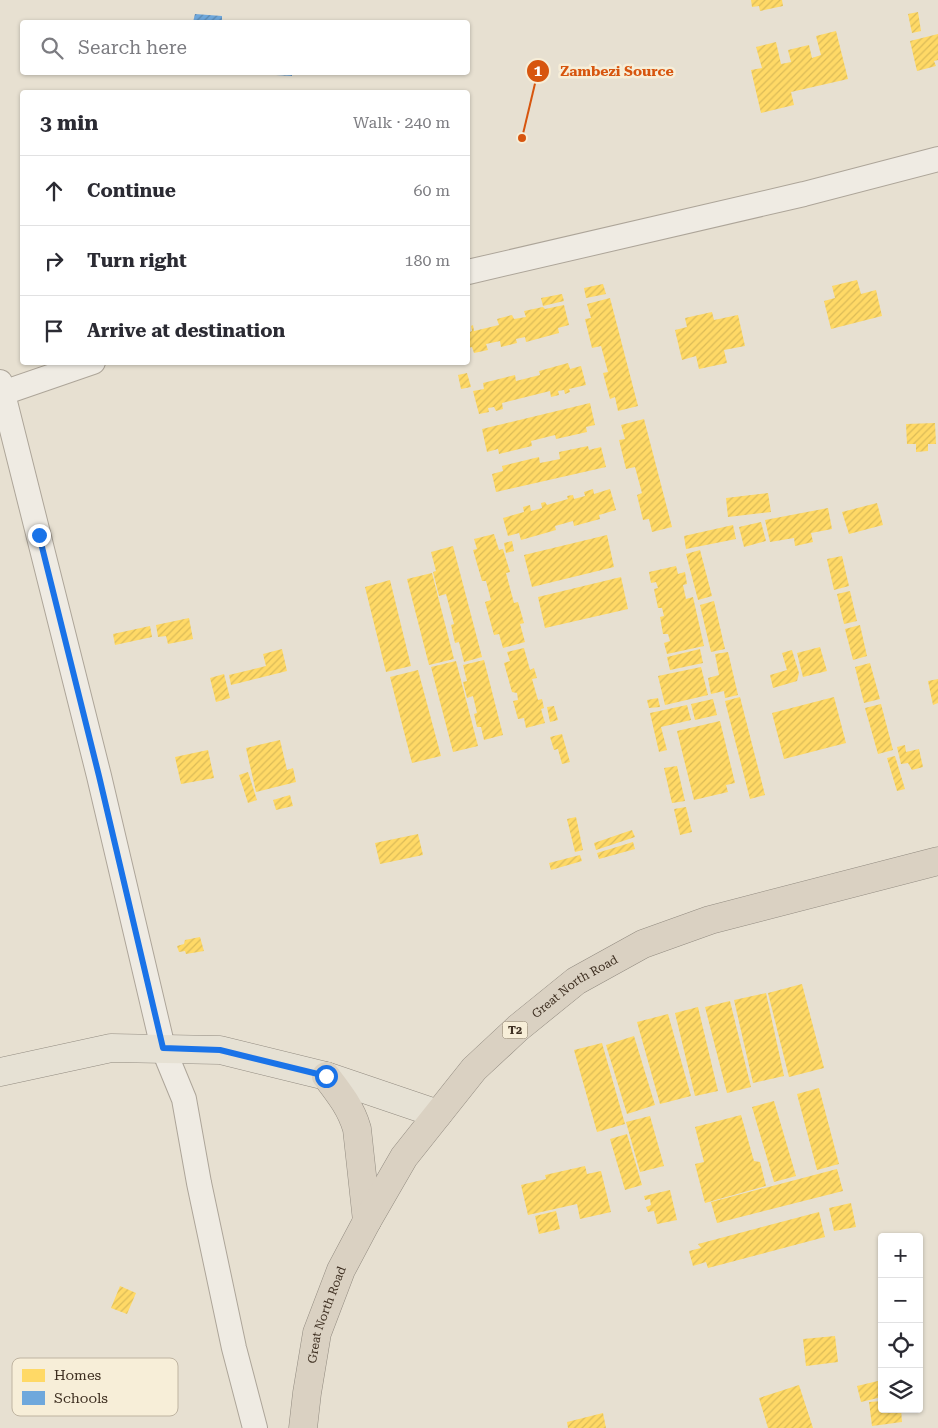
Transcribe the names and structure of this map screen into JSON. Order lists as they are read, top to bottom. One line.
{"streets":{"highway":["Great North Road","T2"]},"places":["Zambezi Source"],"legend":["Homes","Schools"],"page":{"search":"Search here","heading":["3 min","Walk · 240 m"],"list":[["Continue","60 m"],["Turn right","180 m"],"Arrive at destination"],"map_buttons":["+","−"]}}
